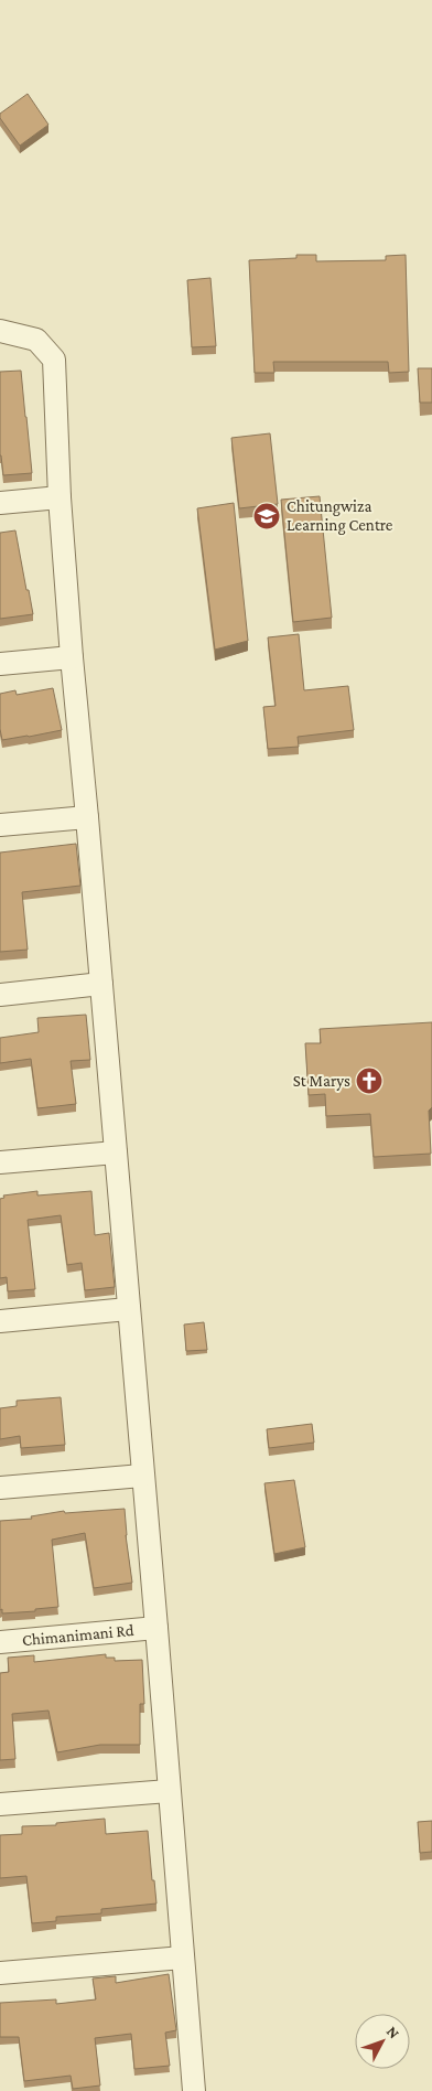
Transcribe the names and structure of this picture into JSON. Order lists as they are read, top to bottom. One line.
{"streets":{"street":["Chimanimani Rd"]},"places":{"school or university":["Chitungwiza Learning Centre"],"church":["St Marys"]},"north":"top right"}
